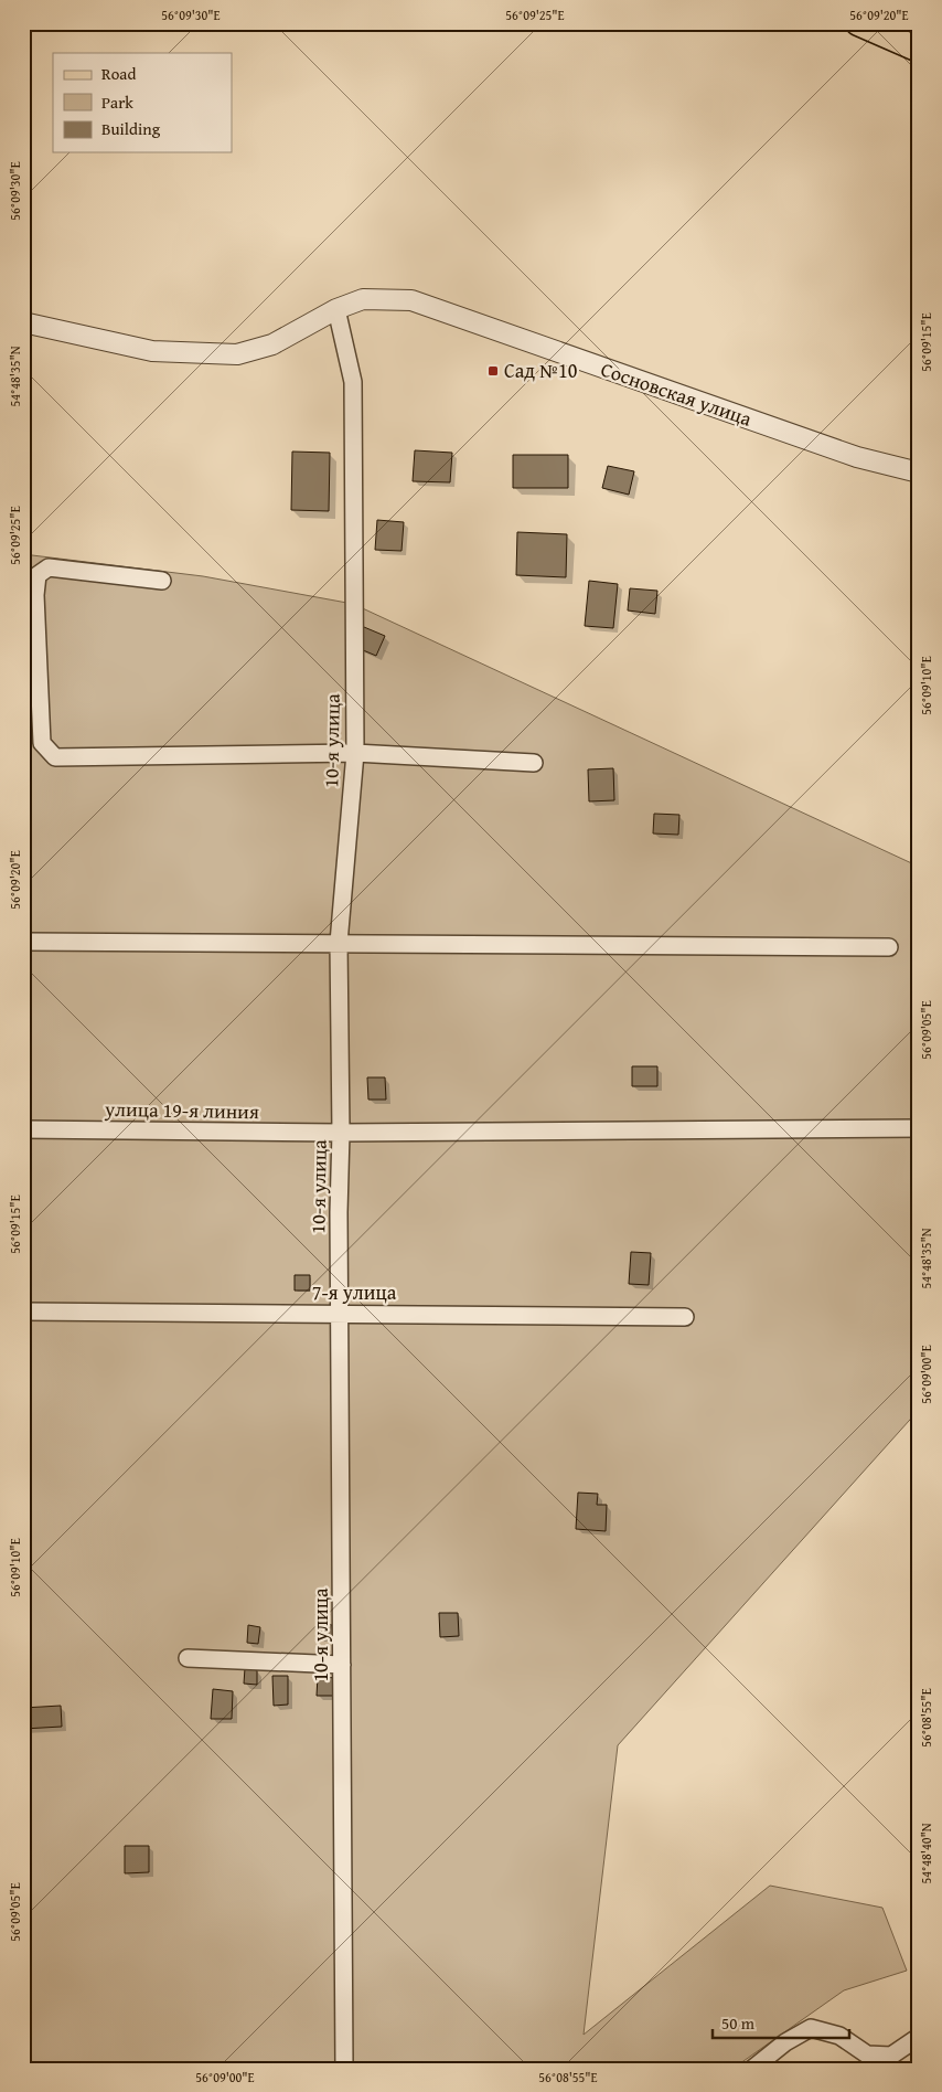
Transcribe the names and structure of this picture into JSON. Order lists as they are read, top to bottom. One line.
{"streets":{"street":["Сосновская улица","10-я улица","улица 19-я линия","7-я улица"]},"crossings":[["Сосновская улица","10-я улица"],["10-я улица","улица 19-я линия"],["10-я улица","7-я улица"]],"places":{"transit":["Сад №10"]},"legend":["Road","Park","Building"],"scale_bar":"50 m","coordinates":["56°09'30\"E","56°09'25\"E","56°09'20\"E","56°09'15\"E","54°48'35\"N","56°09'10\"E","56°09'05\"E","56°09'00\"E","56°08'55\"E","54°48'40\"N"]}
